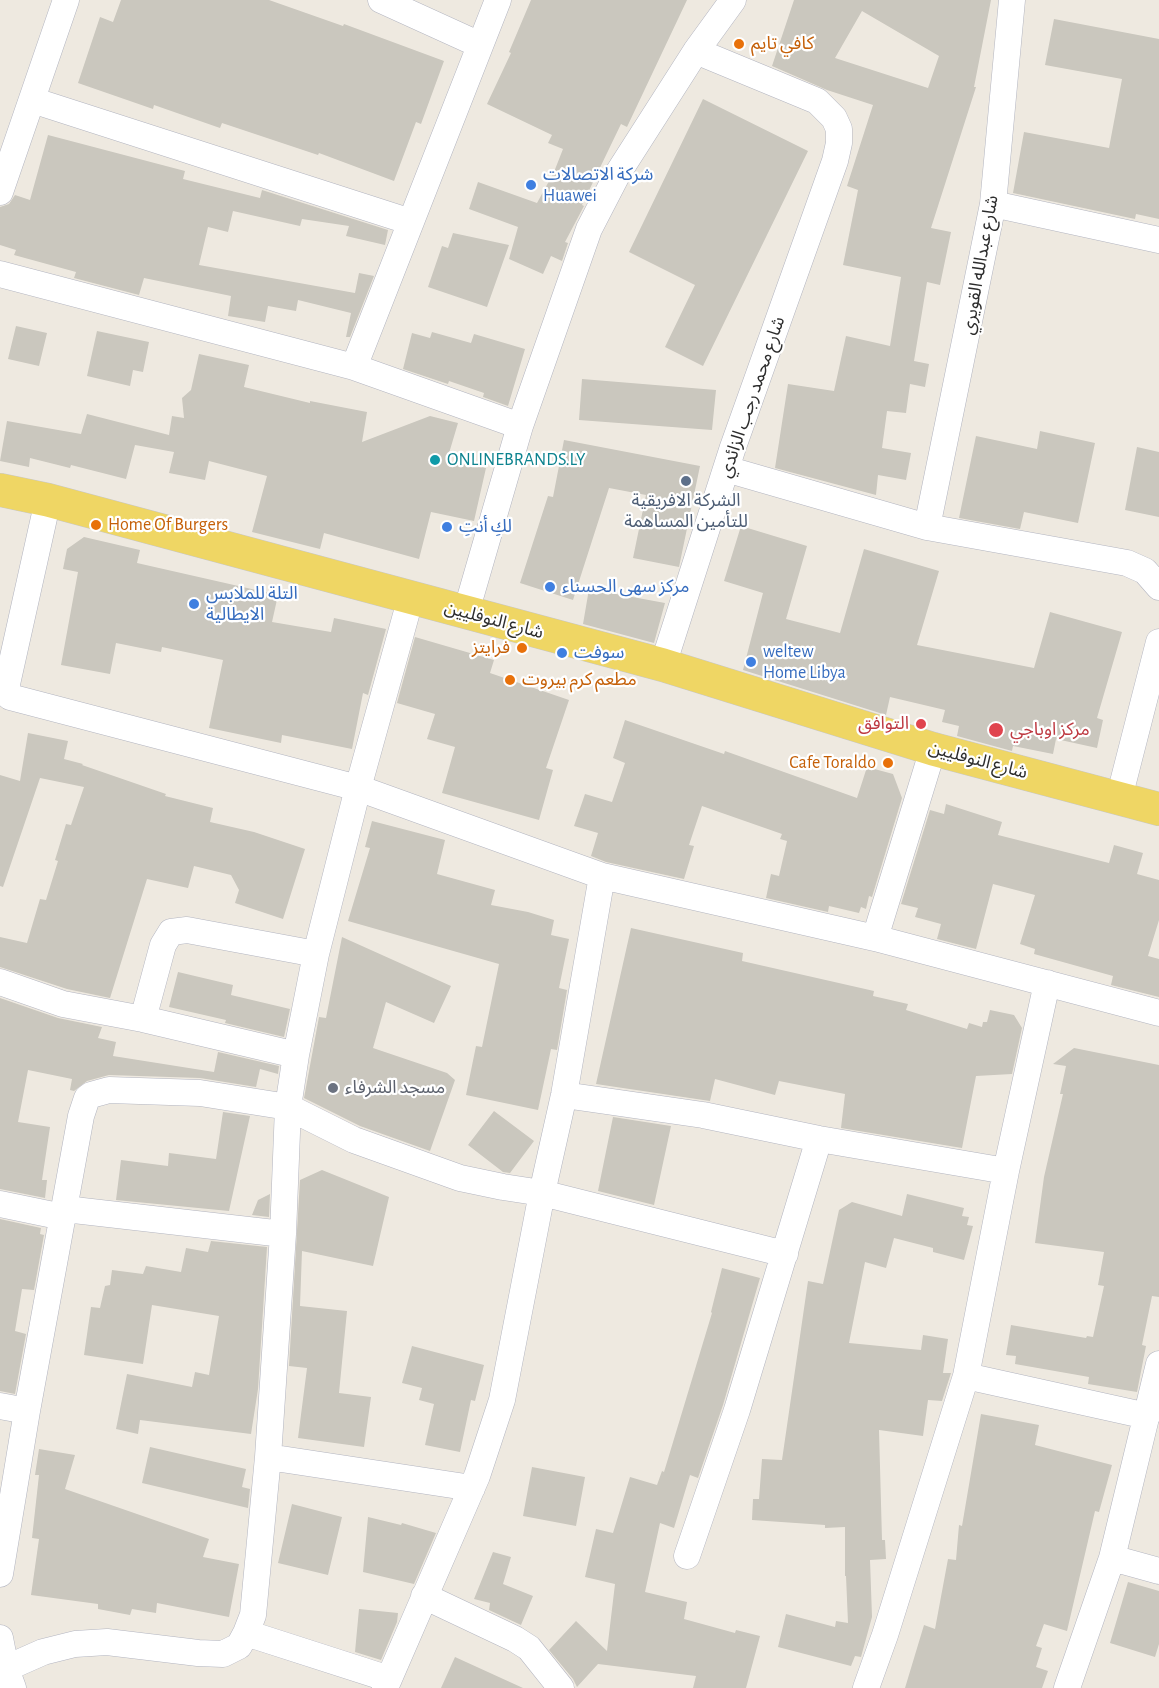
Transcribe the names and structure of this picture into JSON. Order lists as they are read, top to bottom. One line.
{"streets":{"main road":["شارع النوفليين"],"street":["شارع عبدالله القويري","شارع محمد رجب الزائدي"]},"crossings":[["شارع محمد رجب الزائدي","شارع النوفليين"]],"places":["كافي تايم","شركة الاتصالات Huawei","ONLINEBRANDS.LY","الشركة الافريقية للتأمين المساهمة","Home Of Burgers","لكِ أنتِ","مركز سهى الحسناء","التلة للملابس الايطالية","فرايتز","سوفت","weltew Home Libya","مطعم كرم بيروت","التوافق","مركز اوباجي","Cafe Toraldo","مسجد الشرفاء"]}
